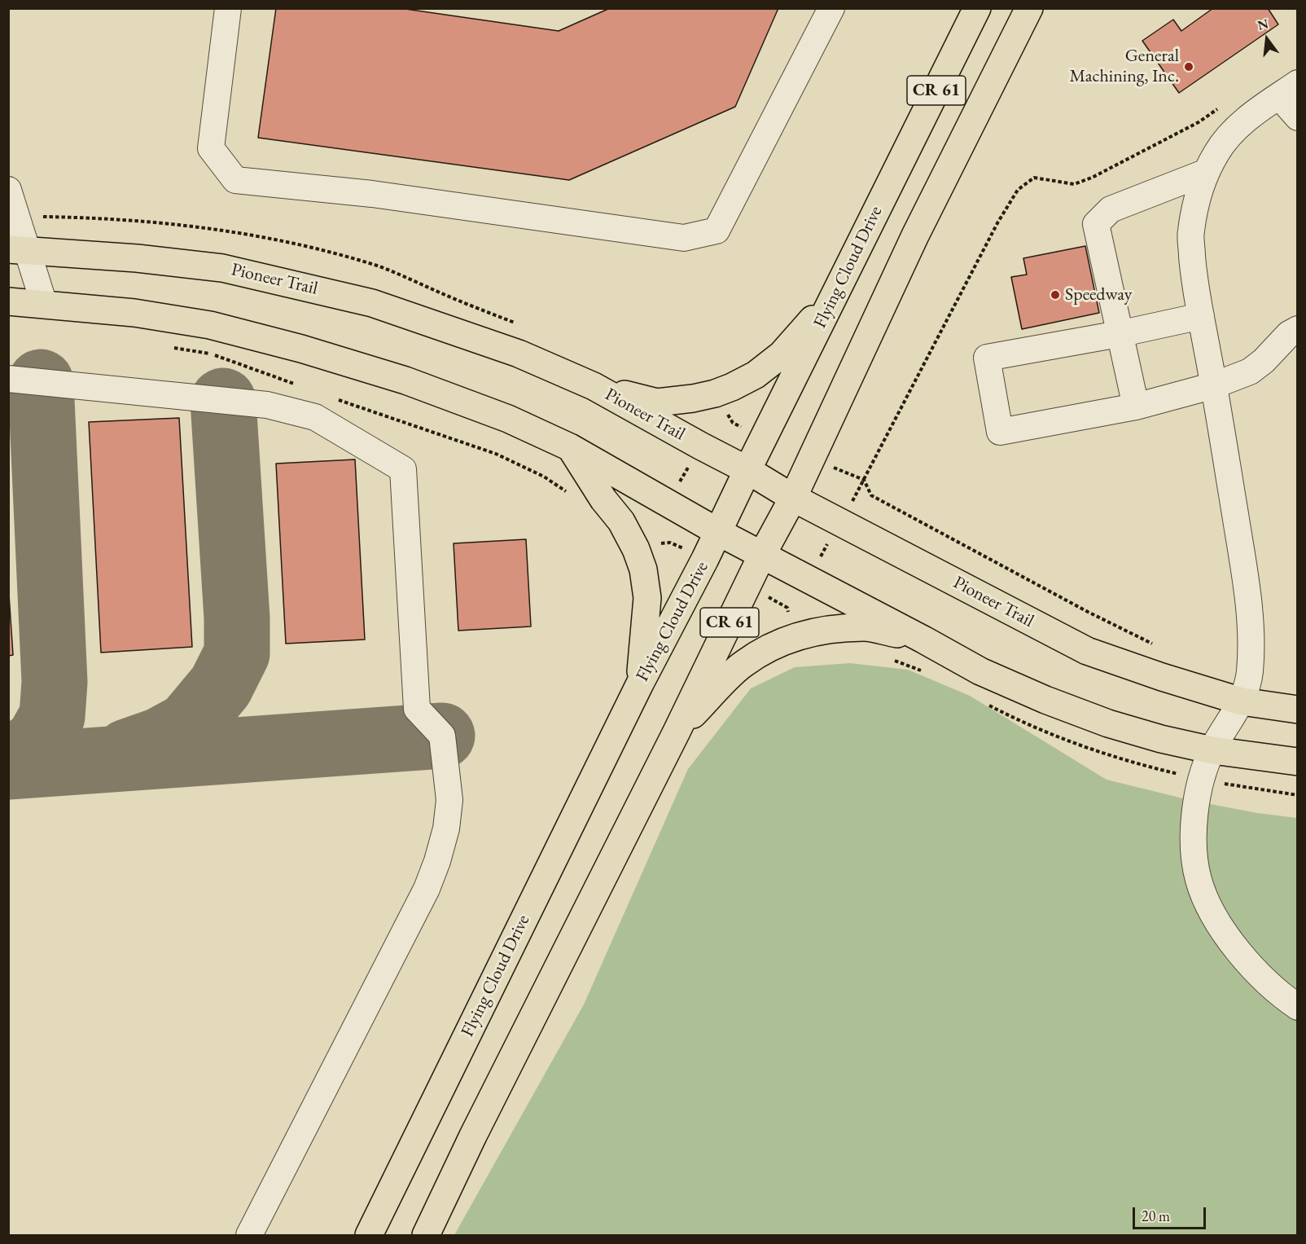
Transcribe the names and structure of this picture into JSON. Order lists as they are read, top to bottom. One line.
{"streets":{"main road":["CR 61","Flying Cloud Drive","Pioneer Trail"]},"crossings":[["CR 61","Pioneer Trail"],["Flying Cloud Drive","Pioneer Trail"]],"places":["General Machining, Inc.","Speedway"],"scale_bar":"20 m","north":"top"}
